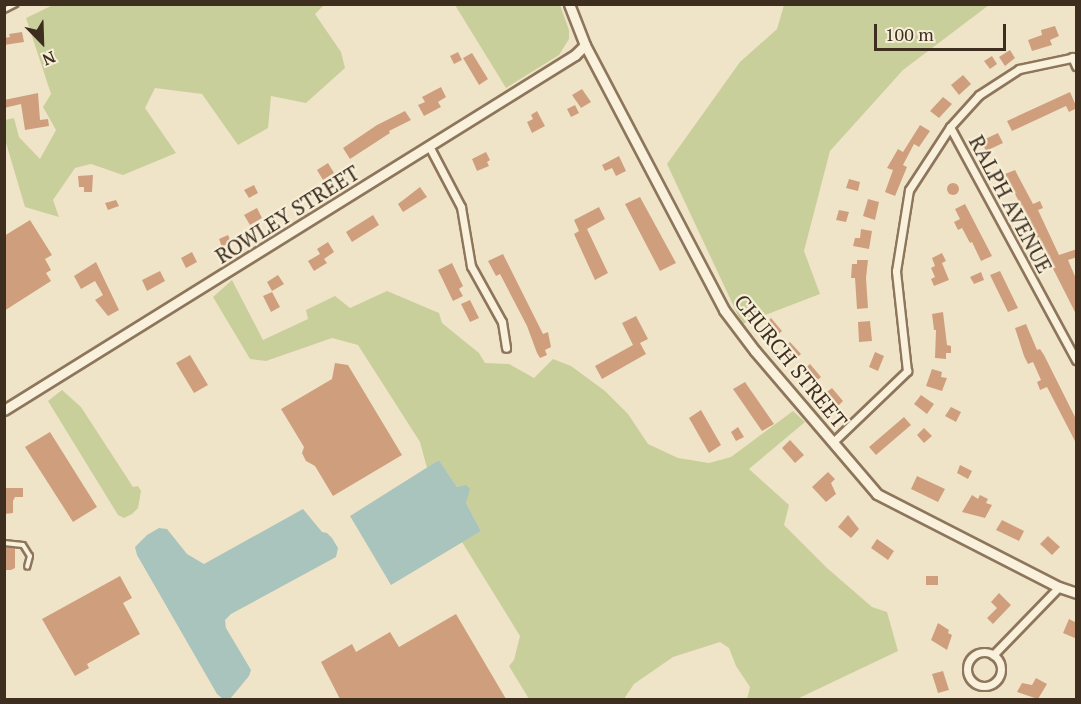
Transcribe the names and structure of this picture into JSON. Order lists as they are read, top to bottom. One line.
{"streets":{"street":["RALPH AVENUE","ROWLEY STREET","CHURCH STREET"]},"crossings":[["ROWLEY STREET","CHURCH STREET"]],"scale_bar":"100 m","north":"bottom right"}
